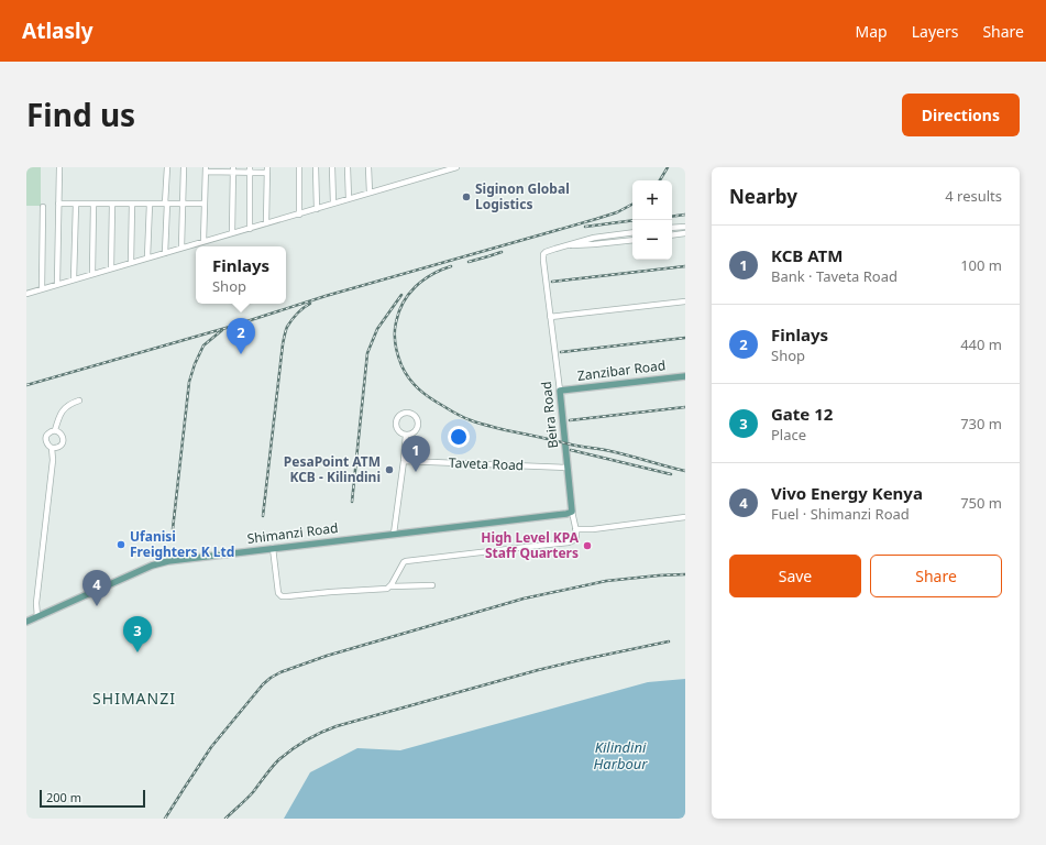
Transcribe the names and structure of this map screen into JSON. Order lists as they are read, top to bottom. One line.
{"streets":{"main road":["Zanzibar Road","Beira Road","Shimanzi Road"],"street":["Taveta Road"]},"crossings":[["Zanzibar Road","Beira Road"],["Beira Road","Taveta Road"],["Beira Road","Shimanzi Road"]],"districts":["SHIMANZI"],"water":["Kilindini Harbour"],"places":["Siginon Global Logistics","PesaPoint ATM KCB - Kilindini","Ufanisi Freighters K Ltd","High Level KPA Staff Quarters"],"scale_bar":"200 m","page":{"header":"Atlasly","nav":["Map","Layers","Share"],"title":"Find us","buttons":["Directions",["Save","Share"]],"heading":["Nearby","4 results"],"map_buttons":["+","−"],"list":[{"mark":"1","name":"KCB ATM","note":"Bank · Taveta Road","value":"100 m"},{"mark":"2","name":"Finlays","note":"Shop","value":"440 m"},{"mark":"3","name":"Gate 12","note":"Place","value":"730 m"},{"mark":"4","name":"Vivo Energy Kenya","note":"Fuel · Shimanzi Road","value":"750 m"}],"popup":["Finlays","Shop"],"pins":["2","1","4","3"],"scale":"200 m"}}
